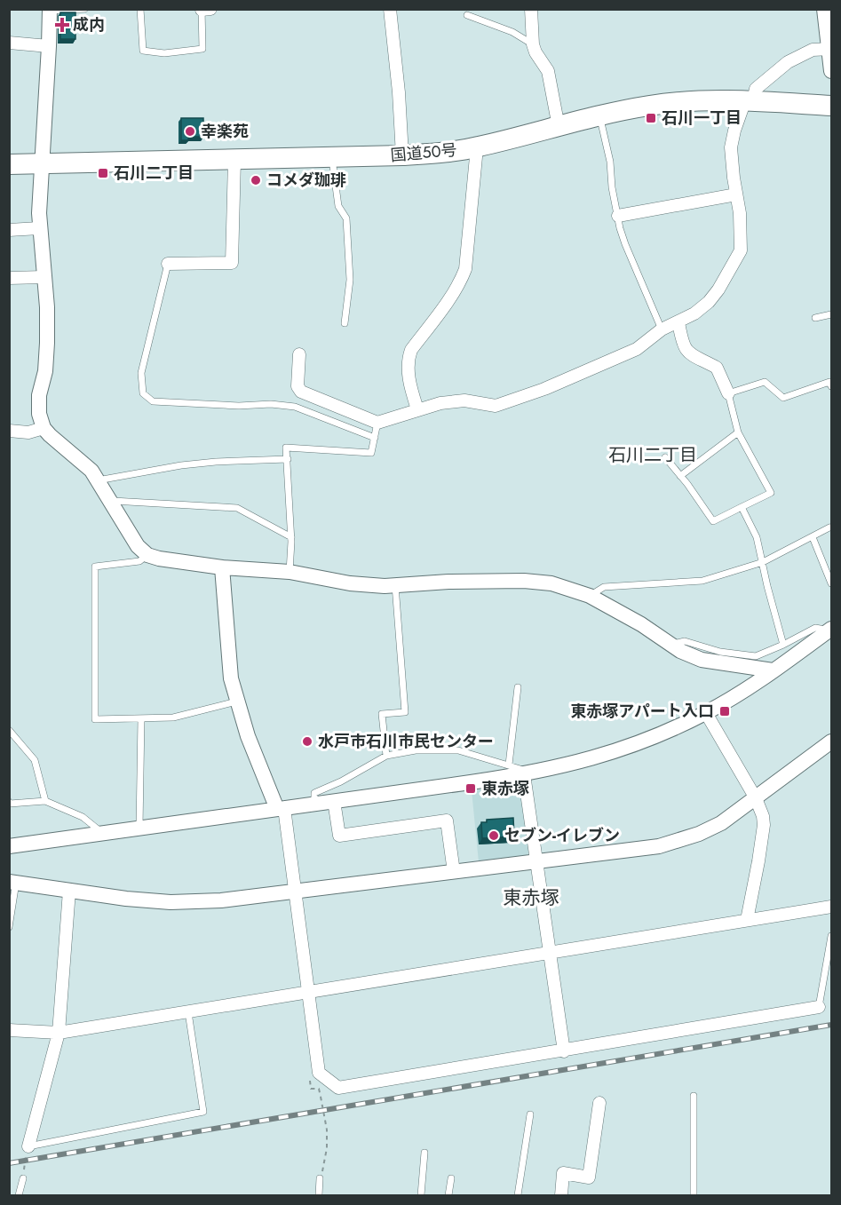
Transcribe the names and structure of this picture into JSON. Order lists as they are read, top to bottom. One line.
{"streets":{"highway":["国道50号"]},"districts":["石川二丁目","東赤塚"],"places":{"health":["成内"],"transit":["石川一丁目","石川二丁目","東赤塚アパート入口","東赤塚"],"other":["幸楽苑","コメダ珈琲","水戸市石川市民センター","セブン-イレブン"]}}
